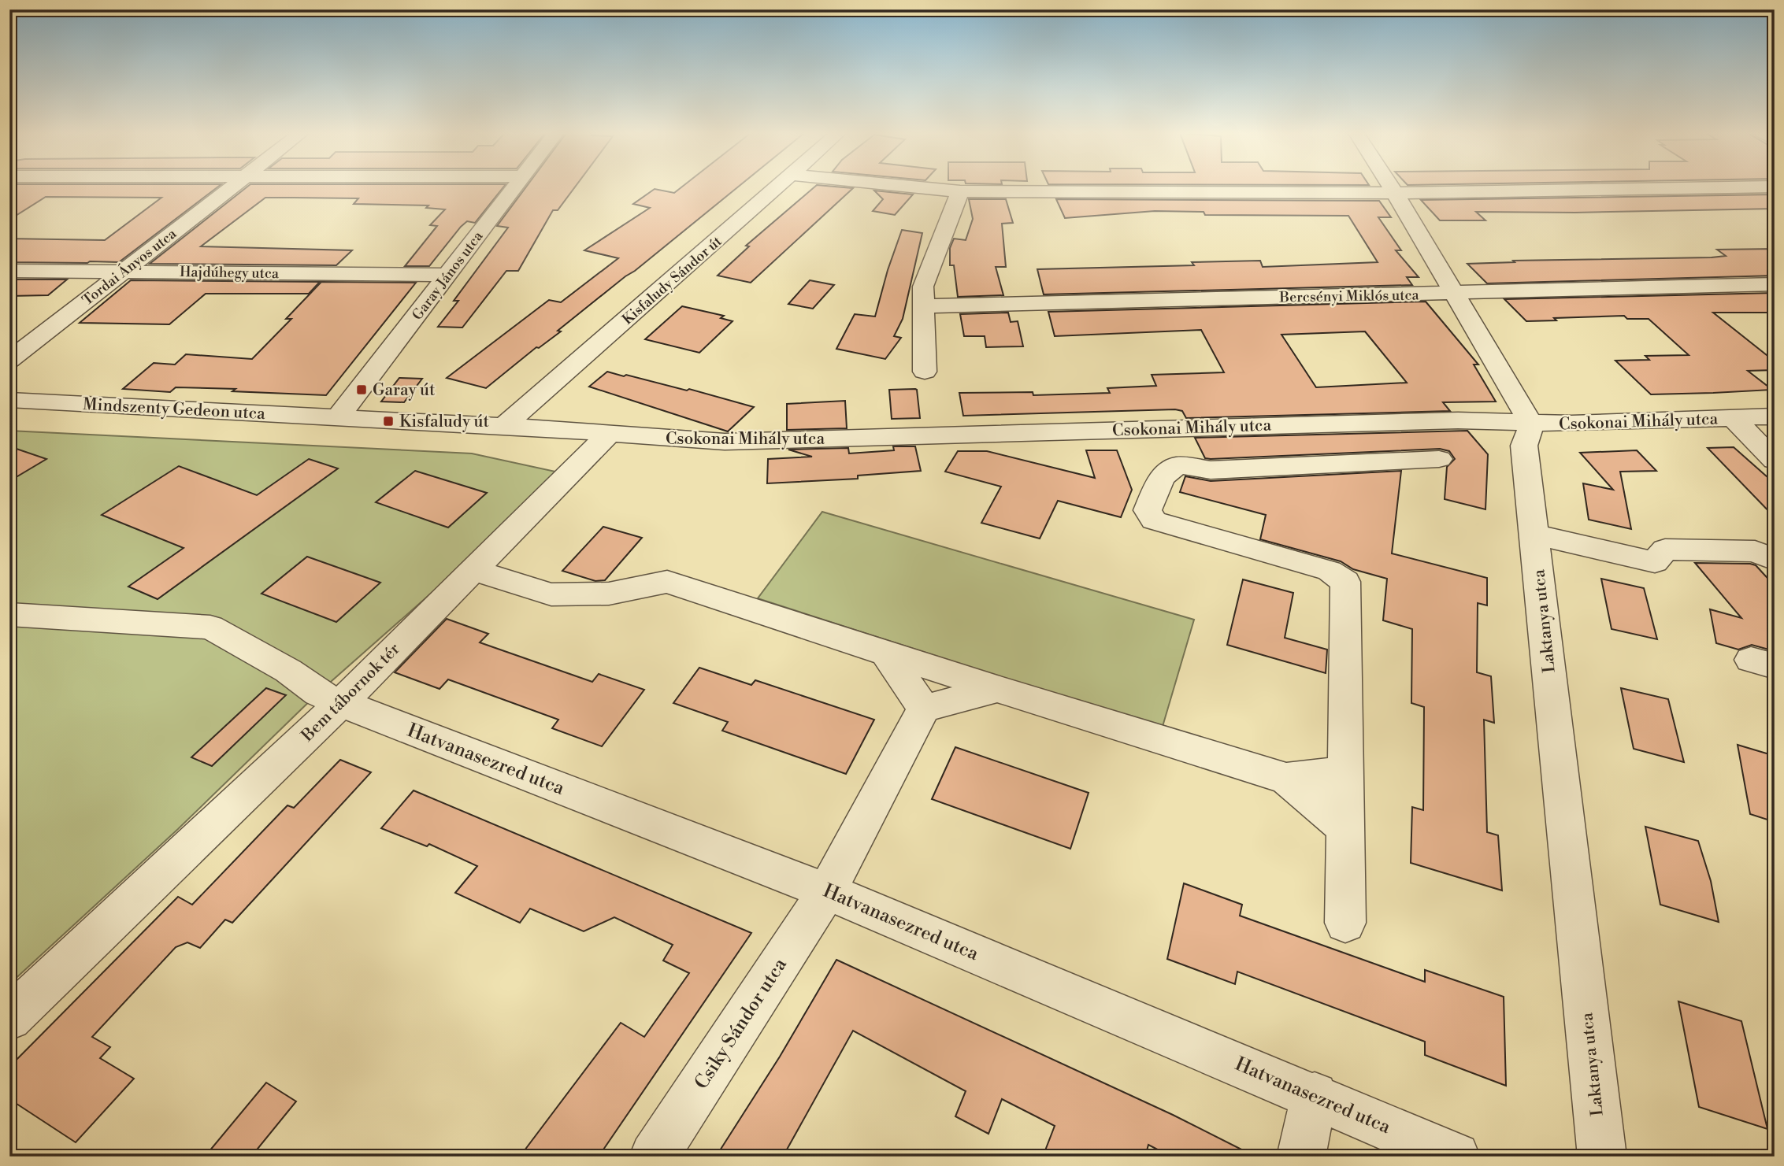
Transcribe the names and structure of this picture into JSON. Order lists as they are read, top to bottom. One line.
{"streets":{"street":["Tordai Ányos utca","Hajdúhegy utca","Garay János utca","Kisfaludy Sándor út","Bercsényi Miklós utca","Mindszenty Gedeon utca","Csokonai Mihály utca","Laktanya utca","Bem tábornok tér","Hatvanasezred utca","Csiky Sándor utca"]},"crossings":[["Tordai Ányos utca","Hajdúhegy utca"],["Hajdúhegy utca","Garay János utca"],["Garay János utca","Mindszenty Gedeon utca"],["Csokonai Mihály utca","Laktanya utca"],["Csokonai Mihály utca","Bem tábornok tér"],["Bem tábornok tér","Hatvanasezred utca"],["Hatvanasezred utca","Csiky Sándor utca"]],"places":{"transit":["Garay út","Kisfaludy út"]}}
